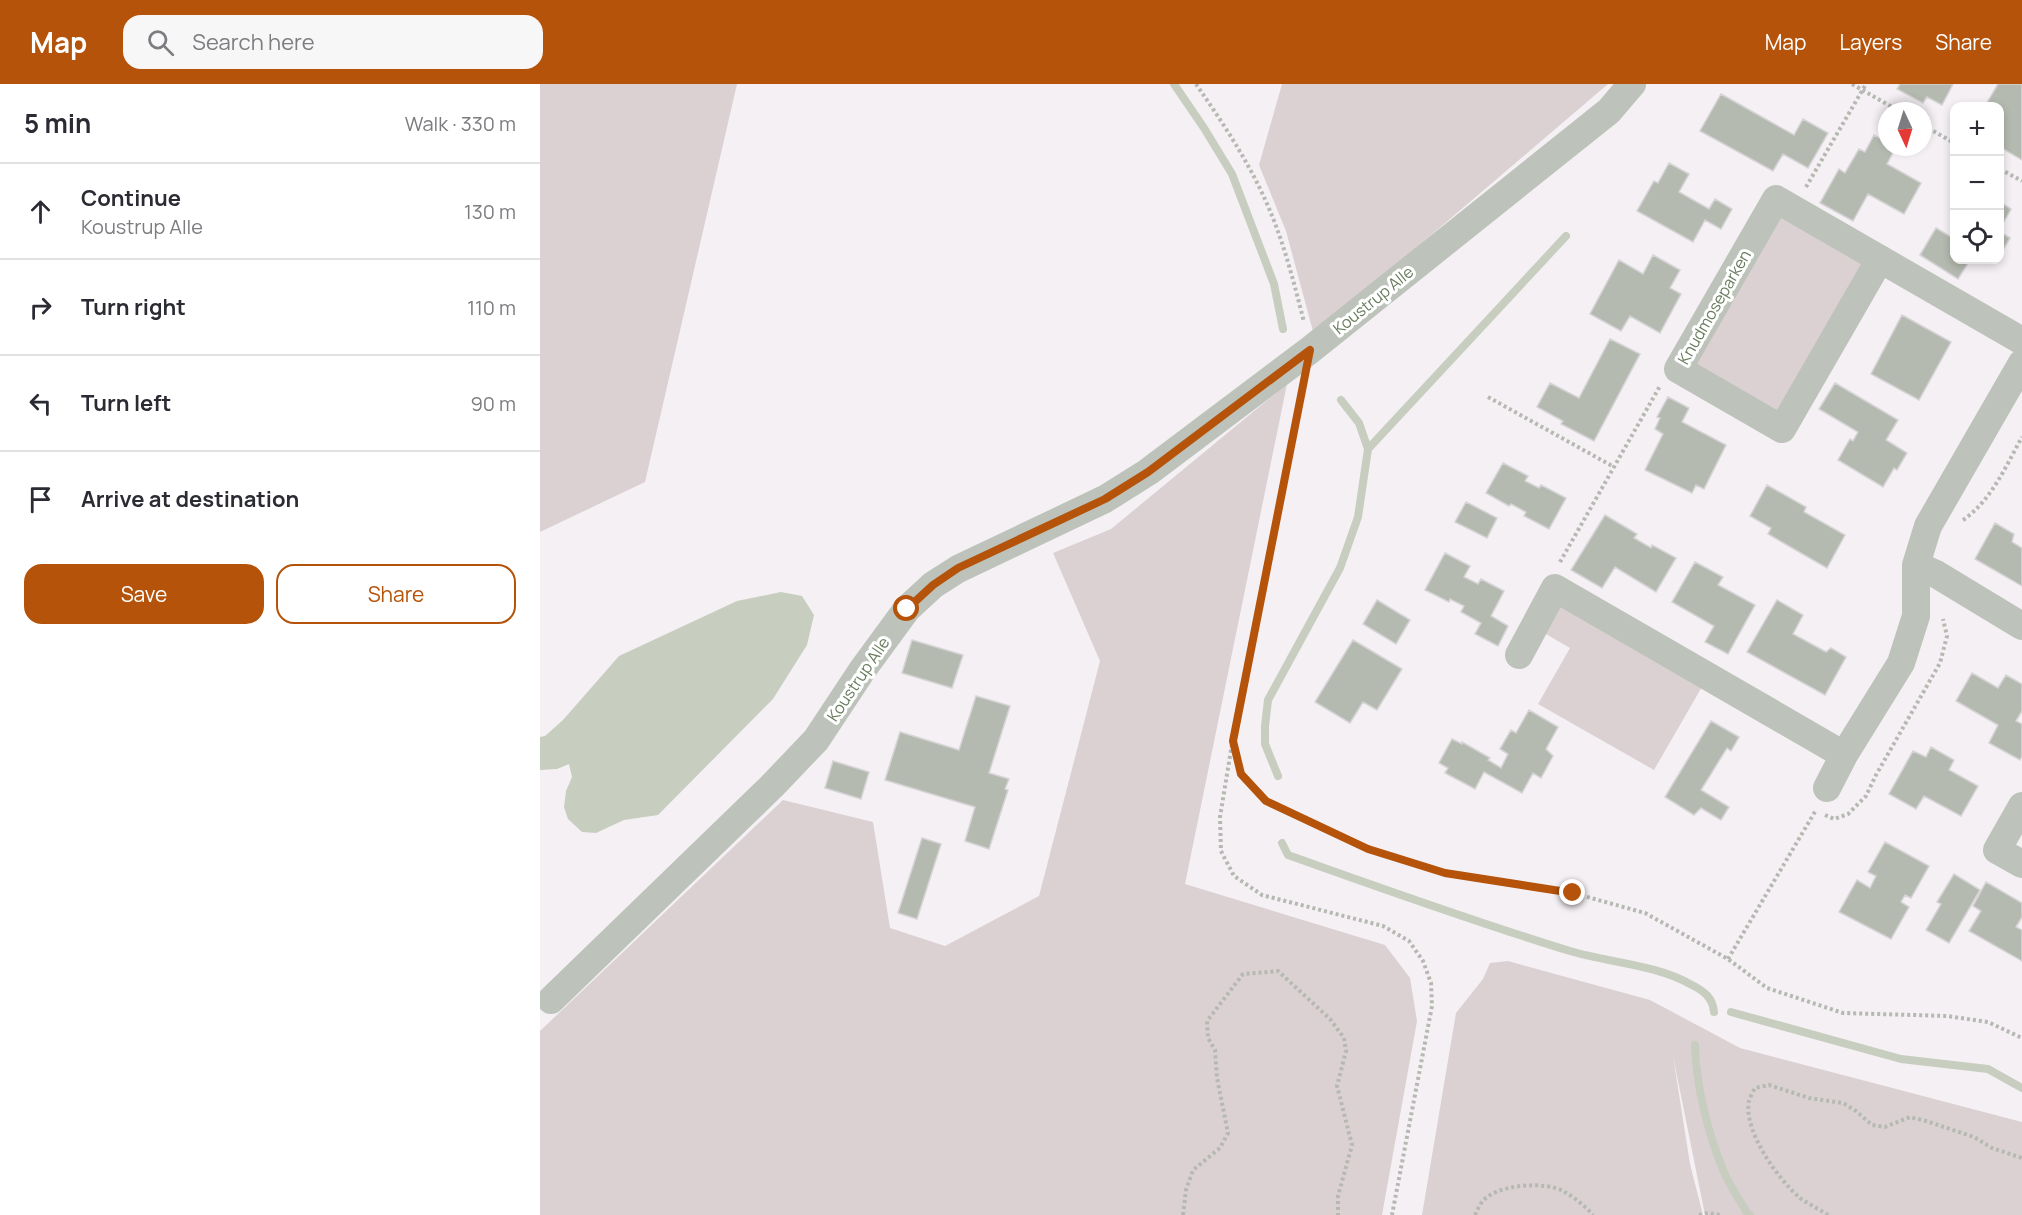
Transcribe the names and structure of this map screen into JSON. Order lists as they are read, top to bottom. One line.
{"streets":{"street":["Koustrup Alle","Knudmoseparken"]},"north":"bottom","page":{"header":"Map","search":"Search here","nav":["Map","Layers","Share"],"heading":["5 min","Walk · 330 m"],"map_buttons":["+","−"],"list":[["Continue","Koustrup Alle","130 m"],["Turn right","110 m"],["Turn left","90 m"],"Arrive at destination"],"buttons":["Save","Share"]}}
